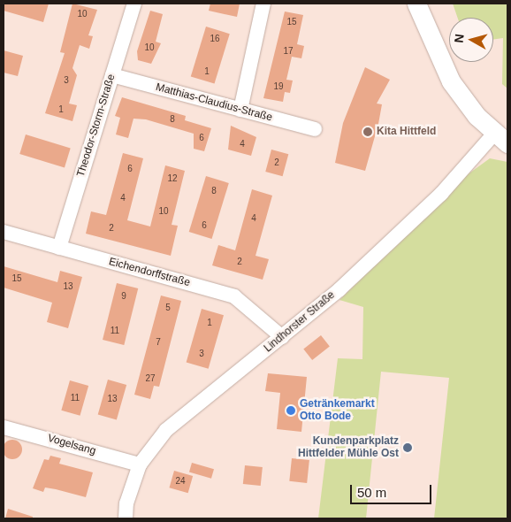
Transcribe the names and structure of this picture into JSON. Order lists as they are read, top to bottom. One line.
{"streets":{"street":["Matthias-Claudius-Straße","Theodor-Storm-Straße","Eichendorffstraße","Lindhorster Straße","Vogelsang"]},"crossings":[["Matthias-Claudius-Straße","Theodor-Storm-Straße"],["Theodor-Storm-Straße","Eichendorffstraße"],["Eichendorffstraße","Lindhorster Straße"],["Lindhorster Straße","Vogelsang"]],"places":["Kita Hittfeld","Getränkemarkt Otto Bode","Kundenparkplatz Hittfelder Mühle Ost"],"house_numbers":["10","15","16","10","17","1","3","19","1","8","6","4","2","6","12","8","4","10","4","6","2","2","15","13","9","5","1","11","7","3","27","11","13","24"],"scale_bar":"50 m","north":"left"}
